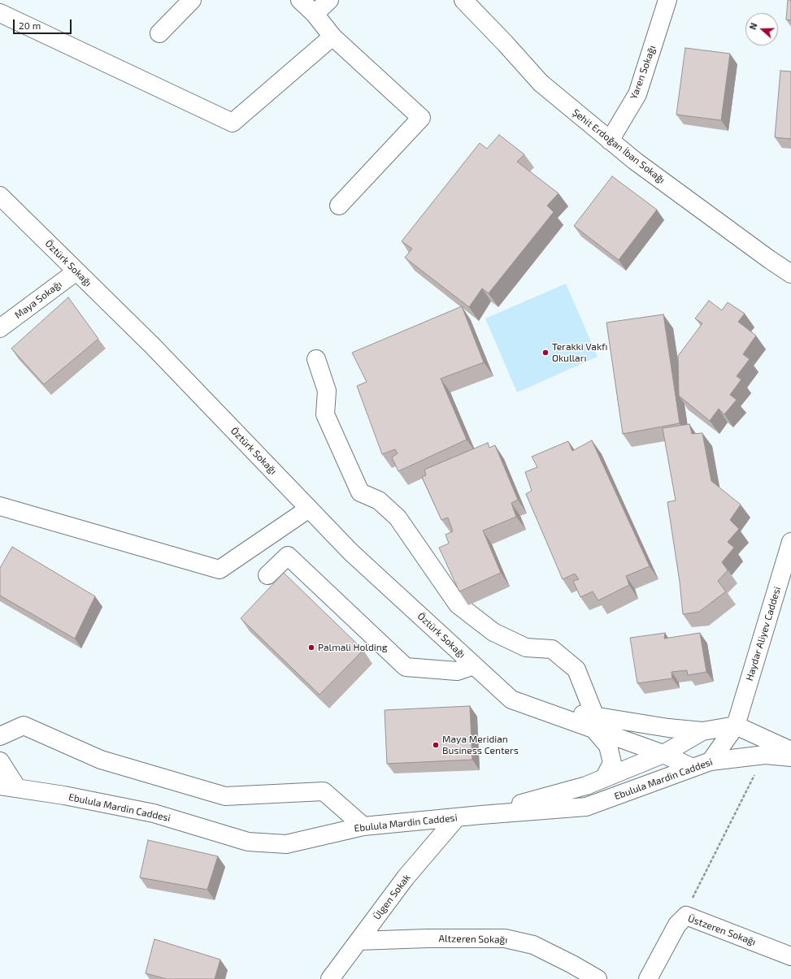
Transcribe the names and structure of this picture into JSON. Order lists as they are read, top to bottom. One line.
{"streets":{"street":["Yaren Sokağı","Şehit Erdoğan İban Sokağı","Öztürk Sokağı","Maya Sokağı","Haydar Aliyev Caddesi","Ebulula Mardin Caddesi","Ülgen Sokak","Üstzeren Sokağı","Altzeren Sokağı"]},"crossings":[["Yaren Sokağı","Şehit Erdoğan İban Sokağı"],["Öztürk Sokağı","Maya Sokağı"],["Öztürk Sokağı","Ebulula Mardin Caddesi"],["Haydar Aliyev Caddesi","Ebulula Mardin Caddesi"],["Ebulula Mardin Caddesi","Ülgen Sokak"],["Ülgen Sokak","Altzeren Sokağı"]],"places":["Terakki Vakfı Okulları","Palmali Holding","Maya Meridian Business Centers"],"scale_bar":"20 m","north":"left"}
